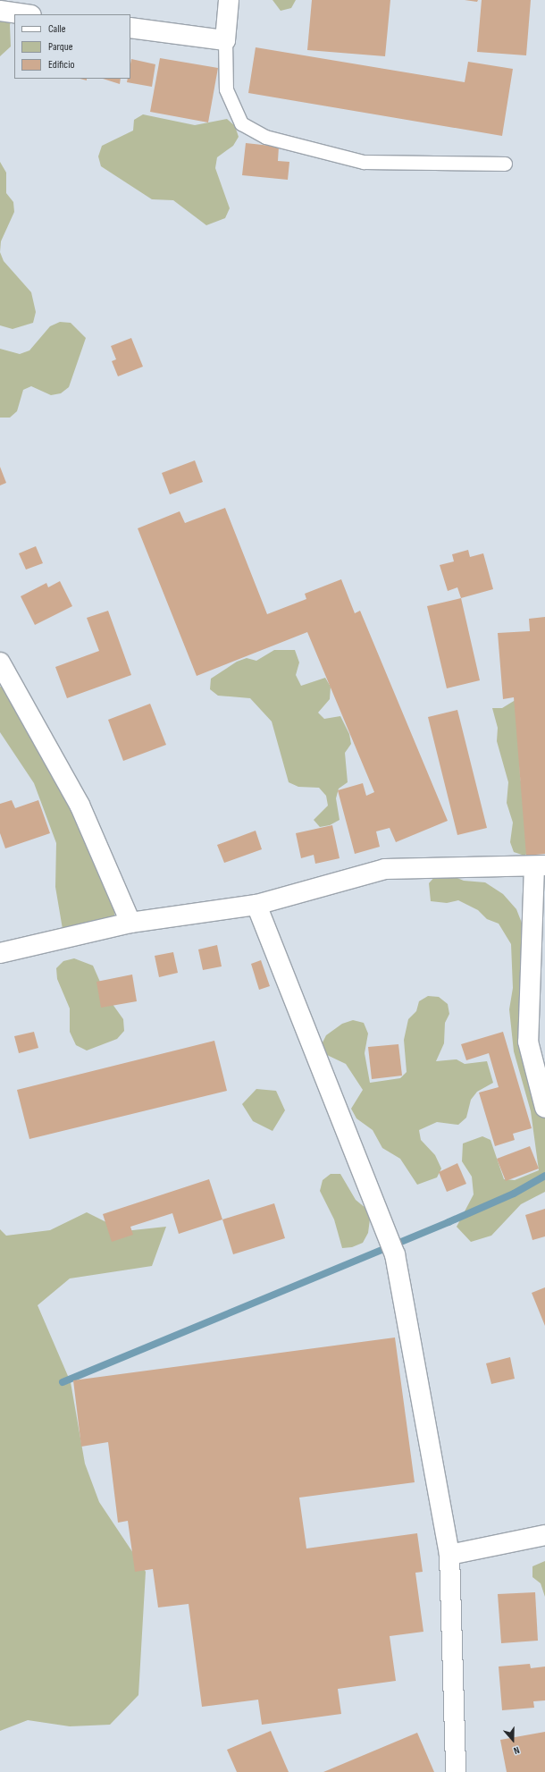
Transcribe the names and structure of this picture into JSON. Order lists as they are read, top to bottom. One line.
{"legend":["Calle","Parque","Edificio"],"north":"bottom"}
